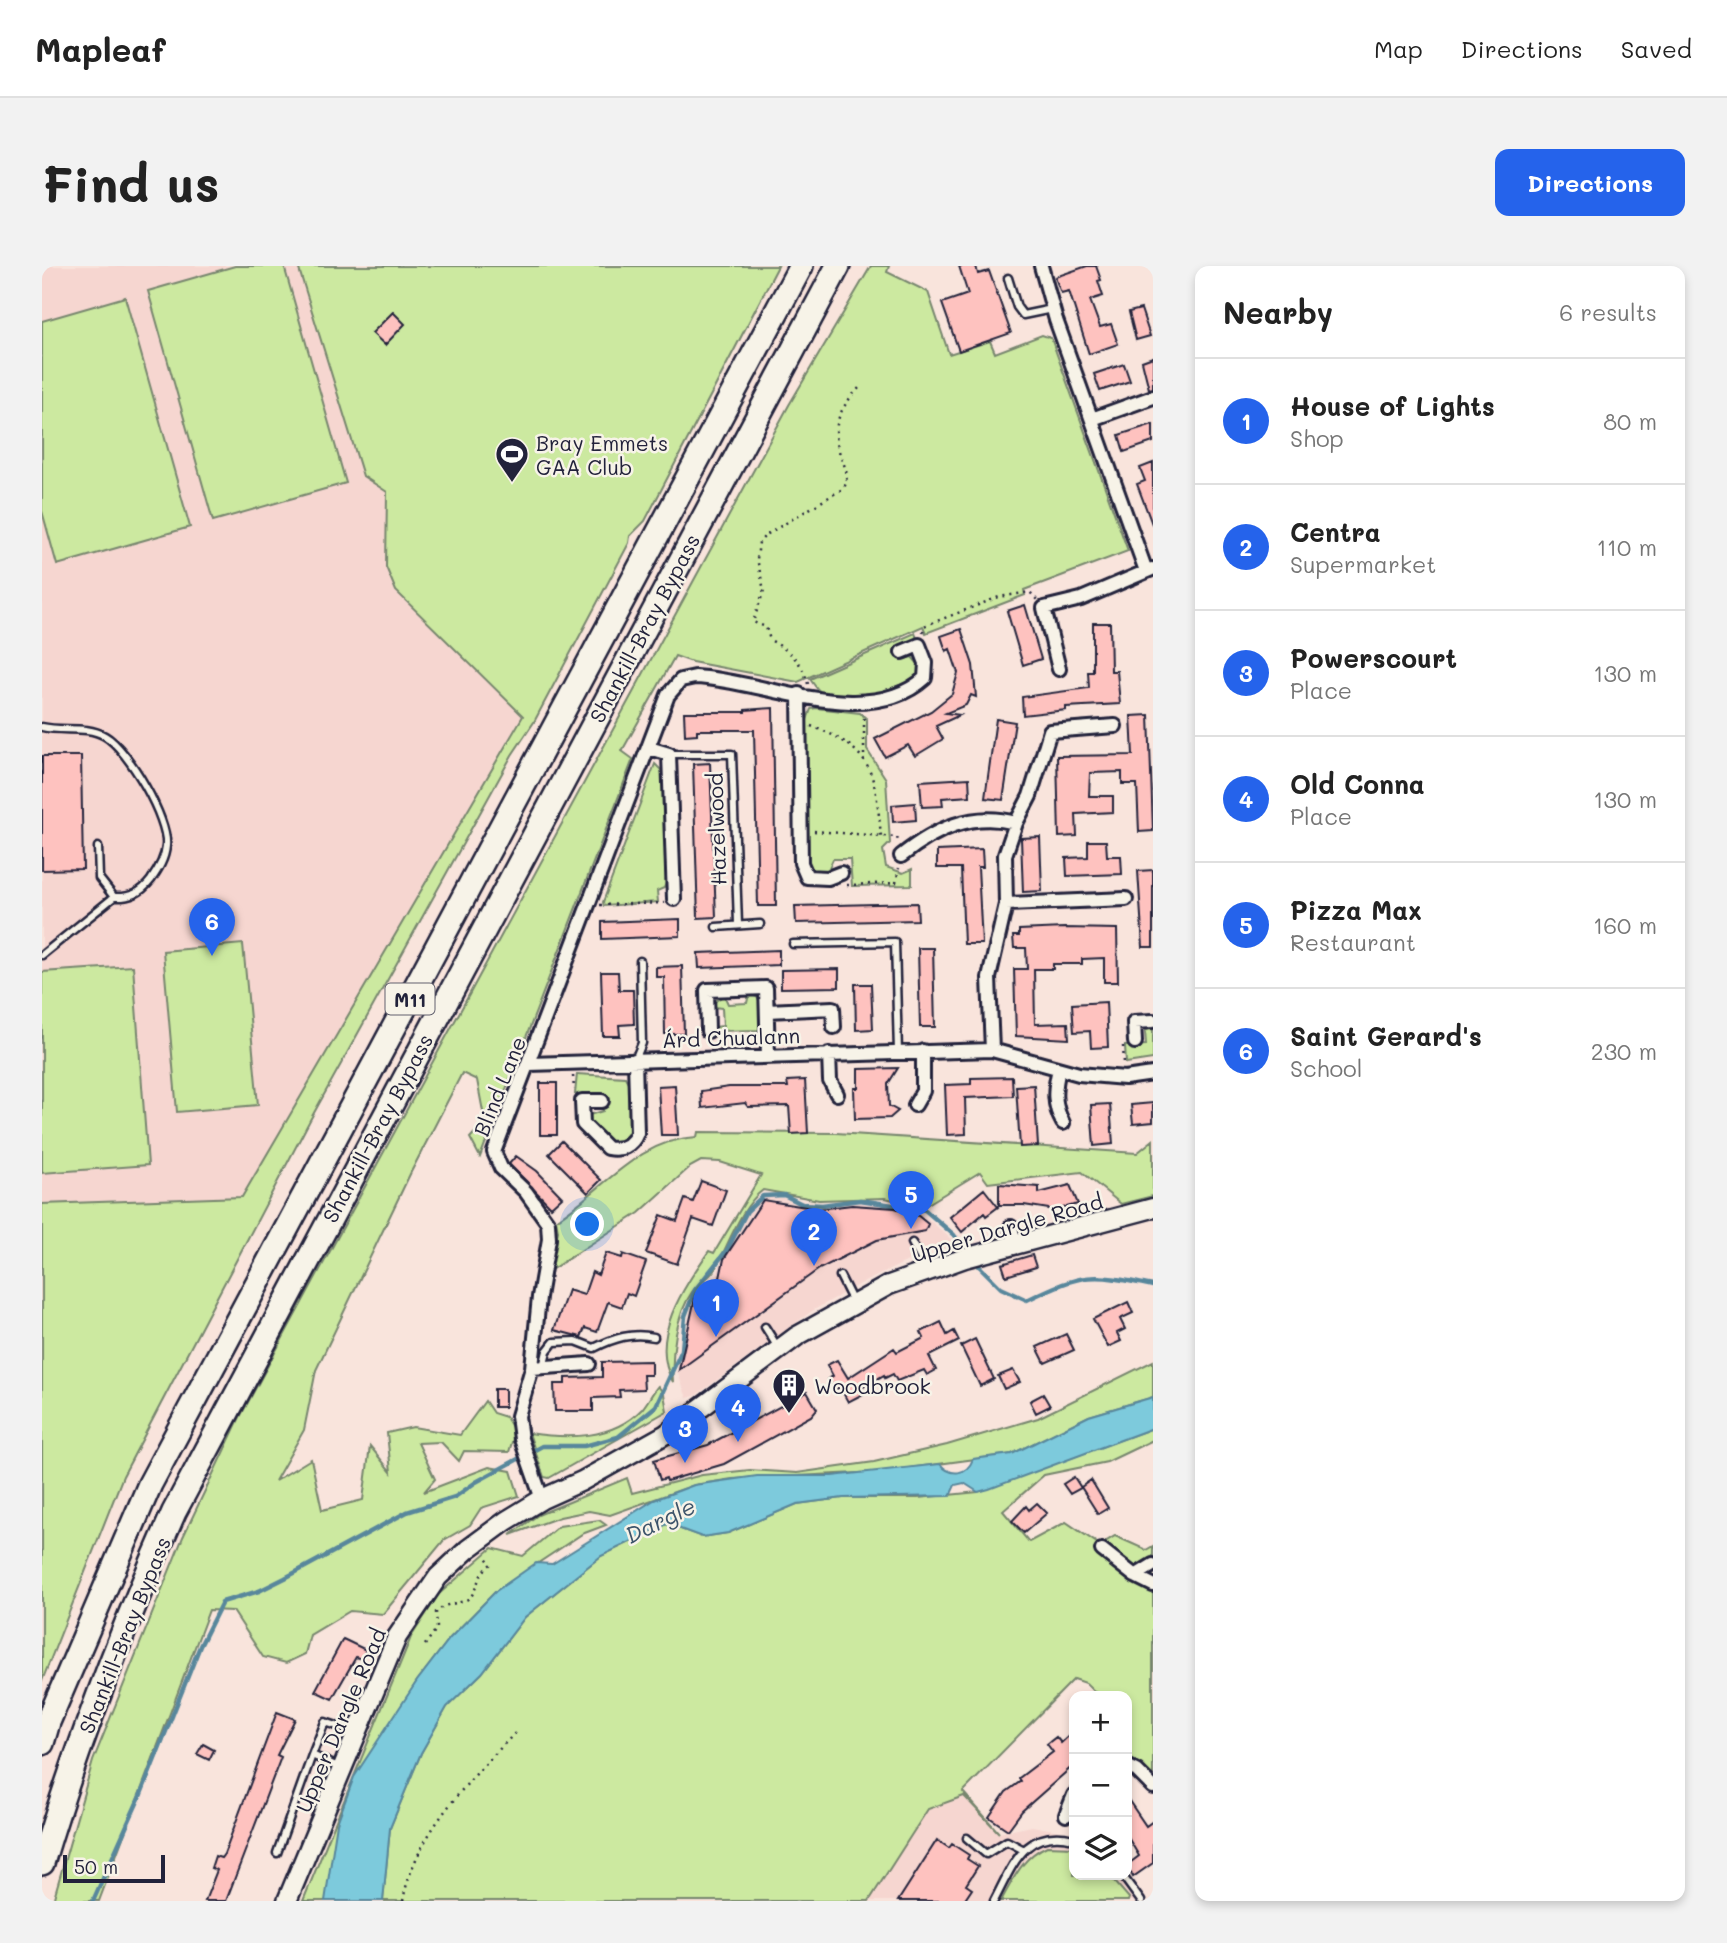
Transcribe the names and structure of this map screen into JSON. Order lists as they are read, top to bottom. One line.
{"streets":{"highway":["Shankill-Bray Bypass","M11"],"main road":["Upper Dargle Road"],"street":["Hazelwood","Árd Chualann","Blind Lane"]},"crossings":[["Hazelwood","Blind Lane"],["Árd Chualann","Blind Lane"],["Blind Lane","Upper Dargle Road"]],"water":["Dargle"],"places":{"sports":["Bray Emmets GAA Club"],"building":["Woodbrook"]},"scale_bar":"50 m","page":{"header":"Mapleaf","nav":["Map","Directions","Saved"],"buttons":"Directions","title":"Find us","heading":["Nearby","6 results"],"list":[{"mark":"1","name":"House of Lights","note":"Shop","value":"80 m"},{"mark":"2","name":"Centra","note":"Supermarket","value":"110 m"},{"mark":"3","name":"Powerscourt","note":"Place","value":"130 m"},{"mark":"4","name":"Old Conna","note":"Place","value":"130 m"},{"mark":"5","name":"Pizza Max","note":"Restaurant","value":"160 m"},{"mark":"6","name":"Saint Gerard's","note":"School","value":"230 m"}],"pins":["6","5","2","1","4","3"],"map_buttons":["+","−"],"scale":"50 m"}}
